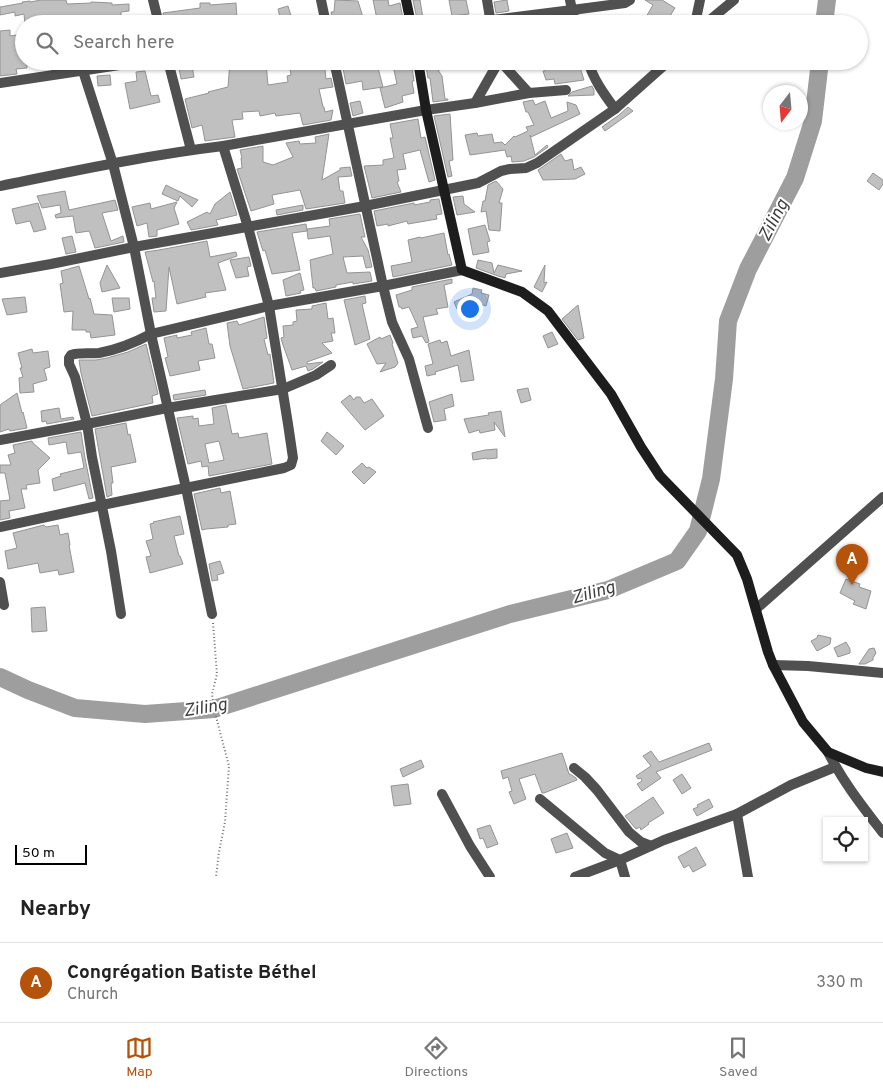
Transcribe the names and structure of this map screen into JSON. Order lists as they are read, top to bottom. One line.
{"water":["Ziling"],"scale_bar":"50 m","north":"bottom","page":{"search":"Search here","pins":"A","scale":"50 m","heading":"Nearby","list":[{"mark":"A","name":"Congrégation Batiste Béthel","note":"Church","value":"330 m"}],"nav":["Map","Directions","Saved"]}}
